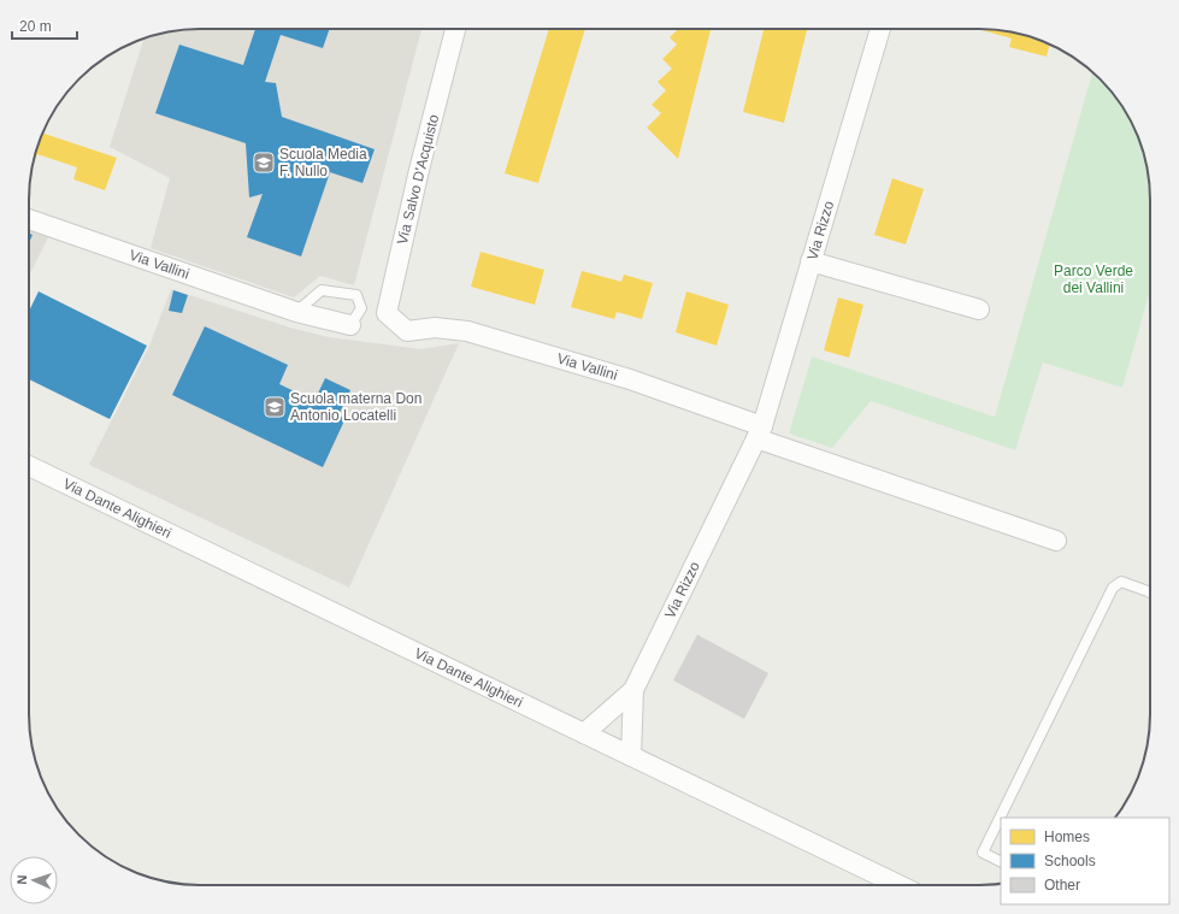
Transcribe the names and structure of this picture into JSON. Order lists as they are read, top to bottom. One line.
{"streets":{"street":["Via Salvo D'Acquisto","Via Rizzo","Via Vallini","Via Dante Alighieri"]},"crossings":[["Via Salvo D'Acquisto","Via Vallini"],["Via Rizzo","Via Vallini"],["Via Rizzo","Via Dante Alighieri"]],"parks":["Parco Verde dei Vallini"],"places":{"school or university":["Scuola Media F. Nullo","Scuola materna Don Antonio Locatelli"]},"legend":["Homes","Schools","Other"],"scale_bar":"20 m","north":"left"}
